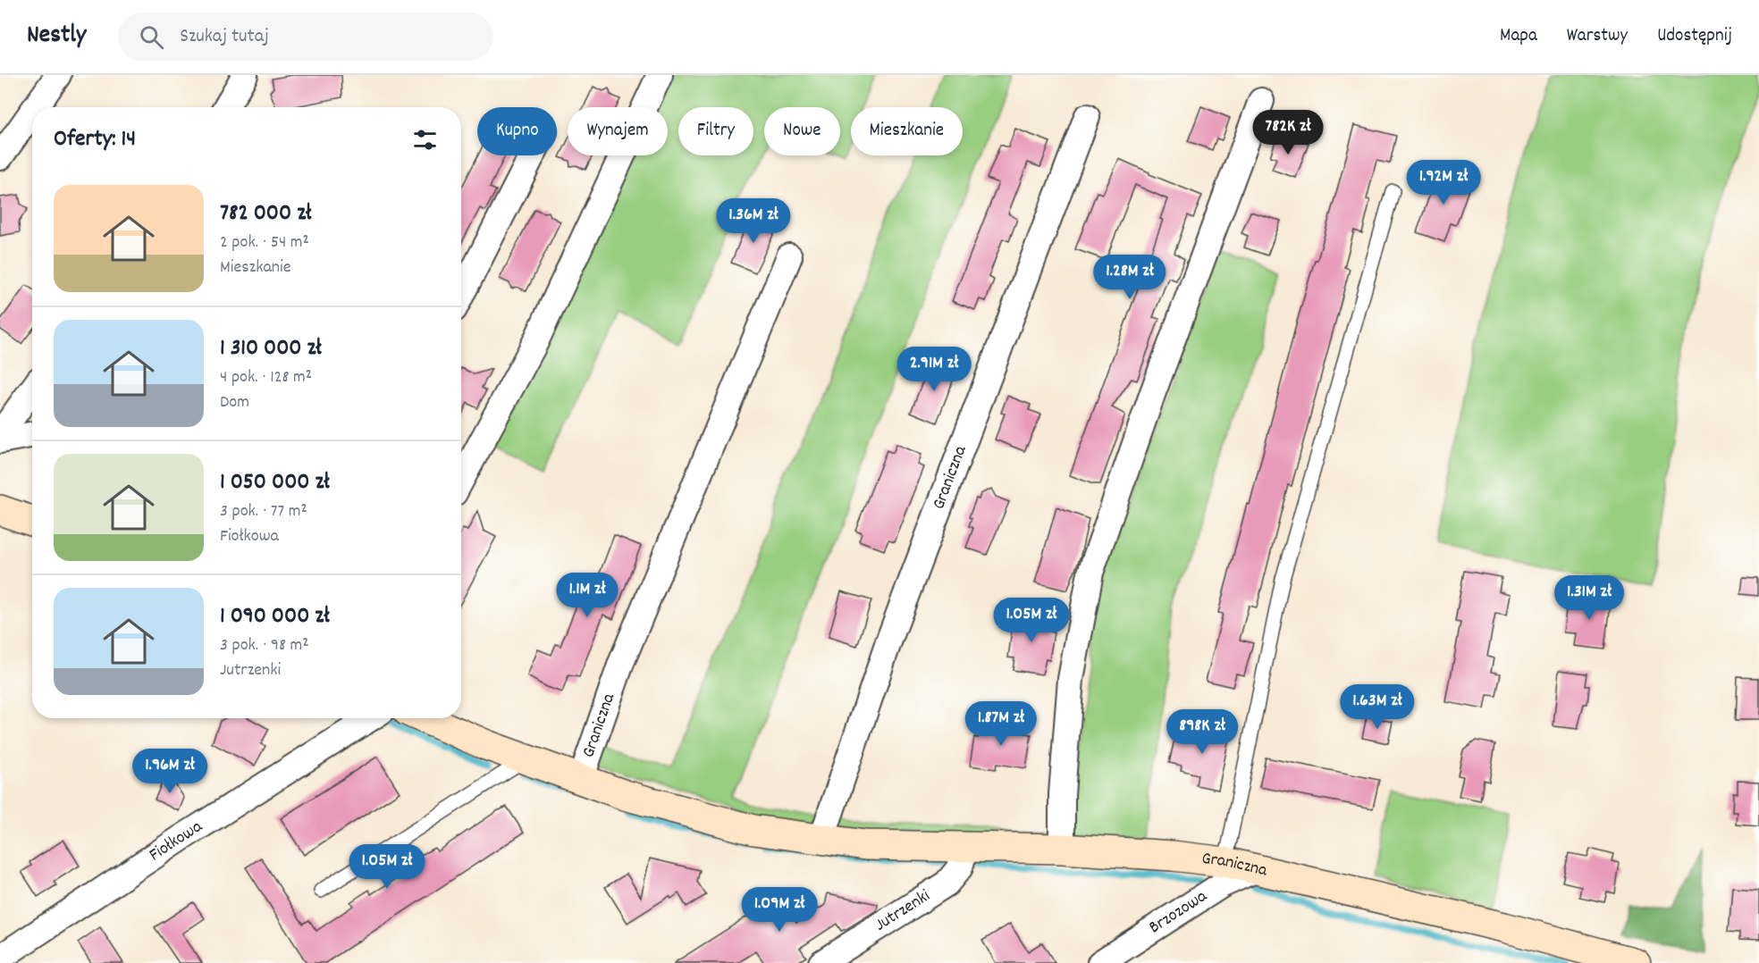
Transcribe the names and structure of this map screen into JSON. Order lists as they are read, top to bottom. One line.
{"streets":{"street":["Graniczna","Fiołkowa","Jutrzenki","Brzozowa"]},"crossings":[["Graniczna","Jutrzenki"],["Graniczna","Brzozowa"]],"page":{"header":"Nestly","search":"Szukaj tutaj","nav":["Mapa","Warstwy","Udostępnij"],"chip":["Kupno","Wynajem","Filtry","Nowe","Mieszkanie"],"heading":"Oferty: 14","price":["782K zł","1.92M zł","1.36M zł","1.28M zł","2.91M zł","1.1M zł","1.31M zł","1.05M zł","1.63M zł","1.87M zł","898K zł","1.96M zł","1.05M zł","1.09M zł"],"list":[{"name":"782 000 zł","note":"2 pok. · 54 m² · Mieszkanie"},{"name":"1 310 000 zł","note":"4 pok. · 128 m² · Dom"},{"name":"1 050 000 zł","note":"3 pok. · 77 m² · Fiołkowa"},{"name":"1 090 000 zł","note":"3 pok. · 98 m² · Jutrzenki"}]}}
